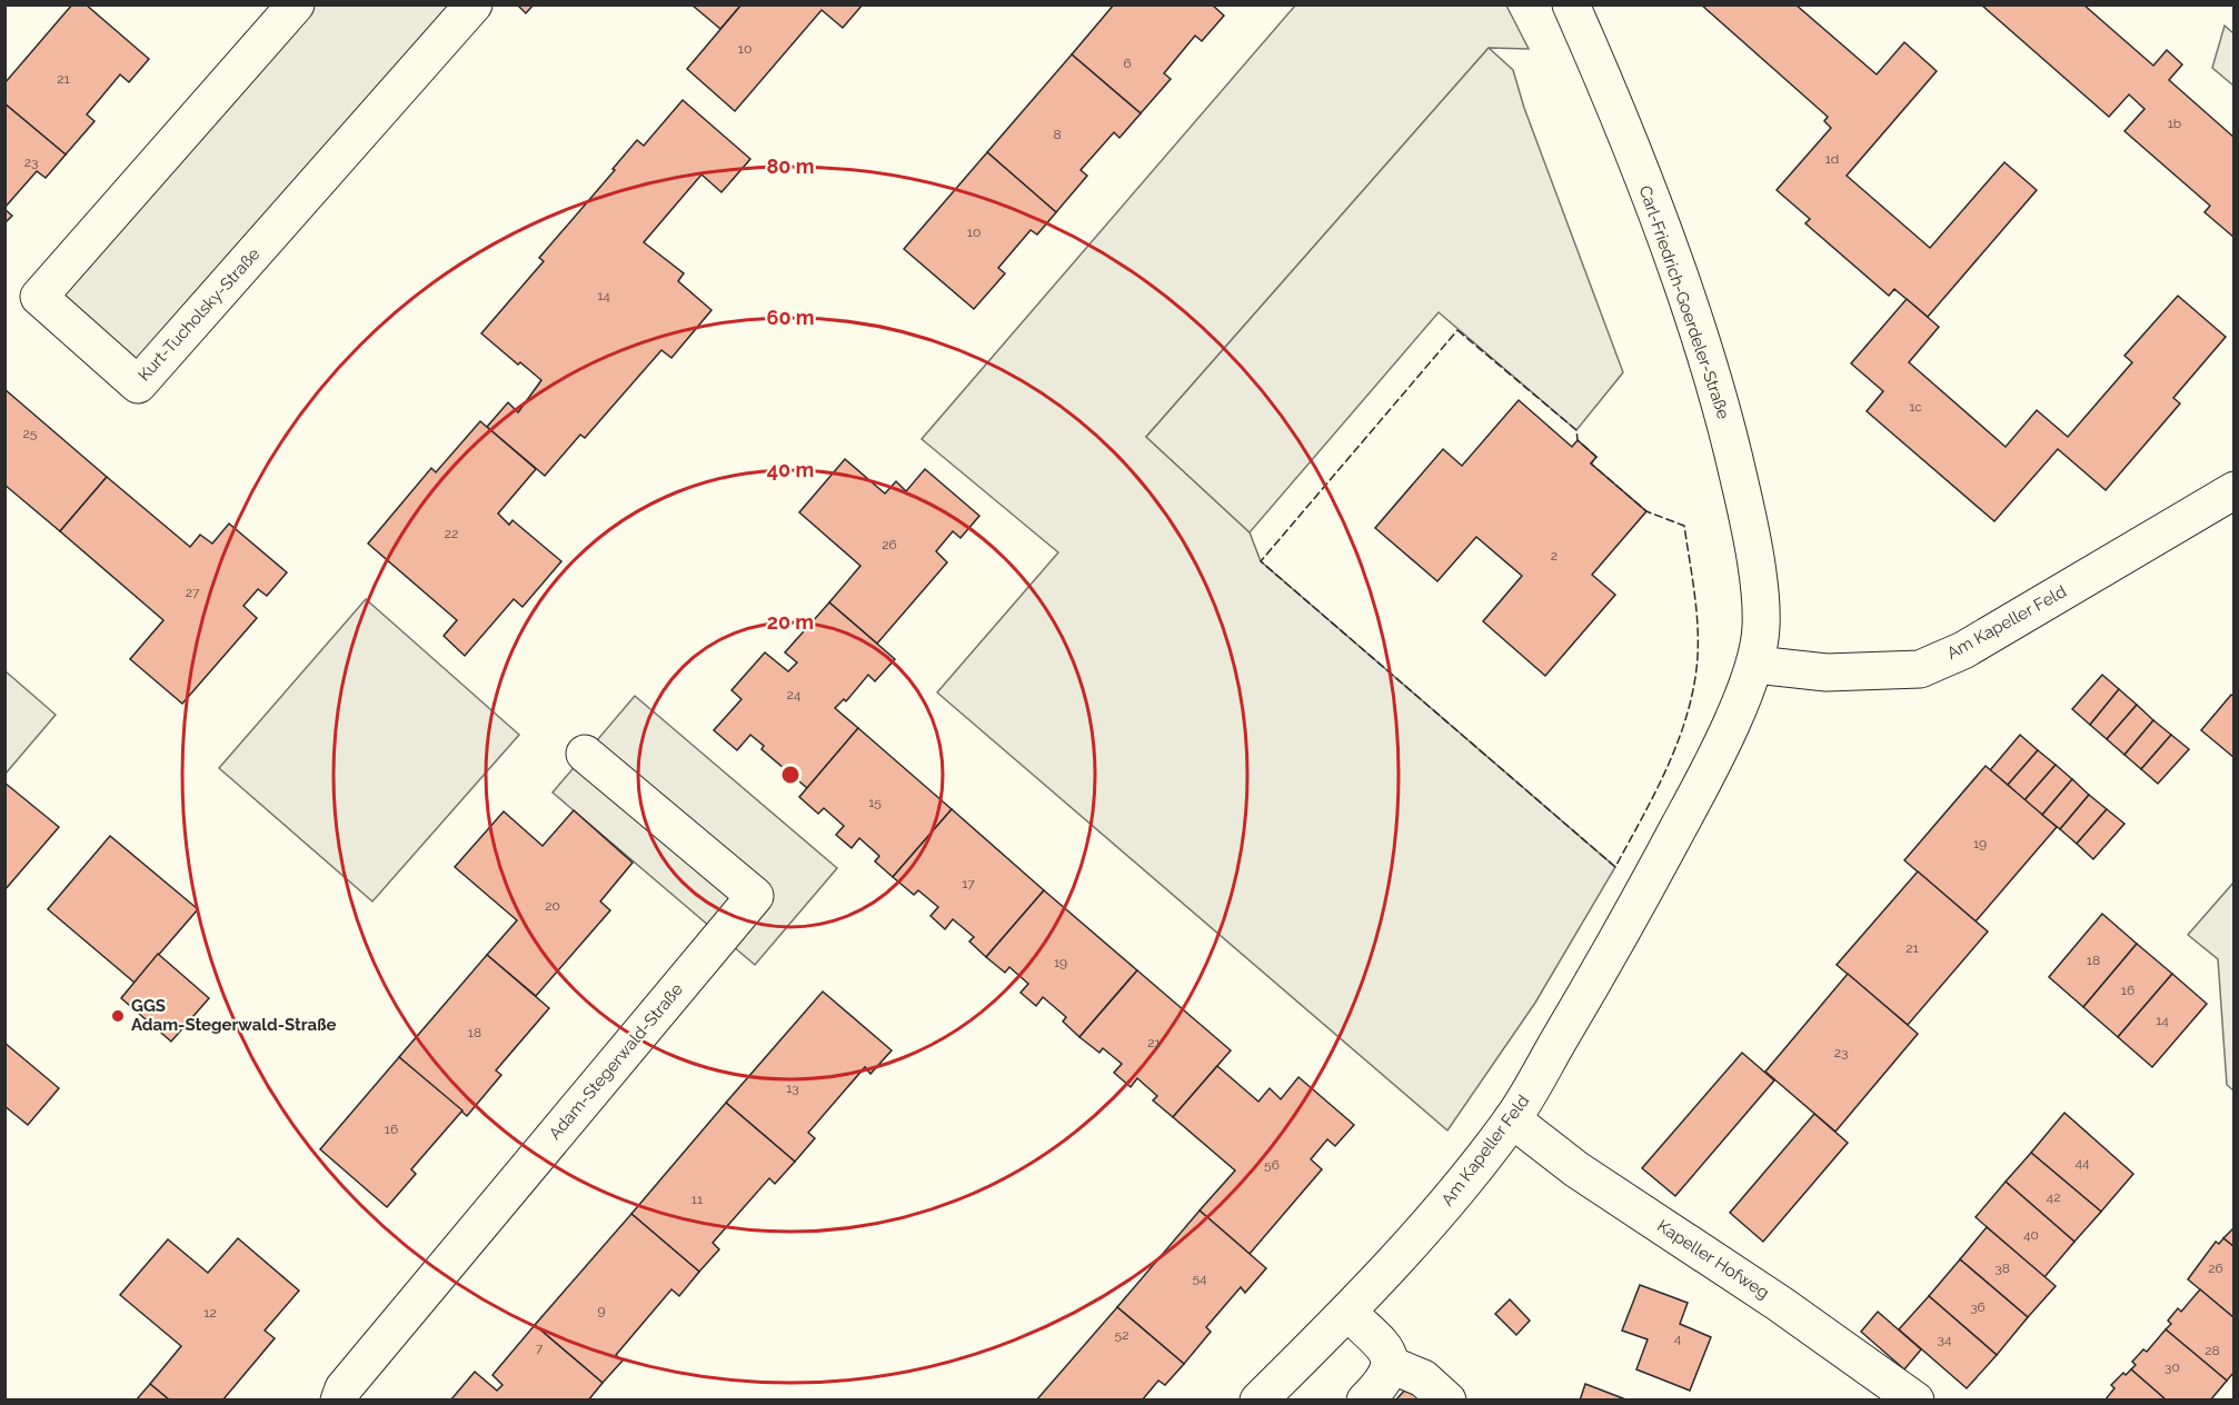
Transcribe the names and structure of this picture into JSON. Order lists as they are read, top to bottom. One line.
{"streets":{"street":["Carl-Friedrich-Goerdeler-Straße","Kurt-Tucholsky-Straße","Am Kapeller Feld","Adam-Stegerwald-Straße","Kapeller Hofweg"]},"crossings":[["Carl-Friedrich-Goerdeler-Straße","Am Kapeller Feld"],["Am Kapeller Feld","Kapeller Hofweg"]],"places":["GGS Adam-Stegerwald-Straße"],"house_numbers":["10","6","21","1b","8","1d","23","10","14","1c","25","22","26","2","27","24","15","19","17","20","21","18","19","16","14","18","21","23","13","16","44","56","42","11","40","38","26","54","36","9","12","52","4","34","7","28","30"],"rings":["80 m","60 m","40 m","20 m"]}
